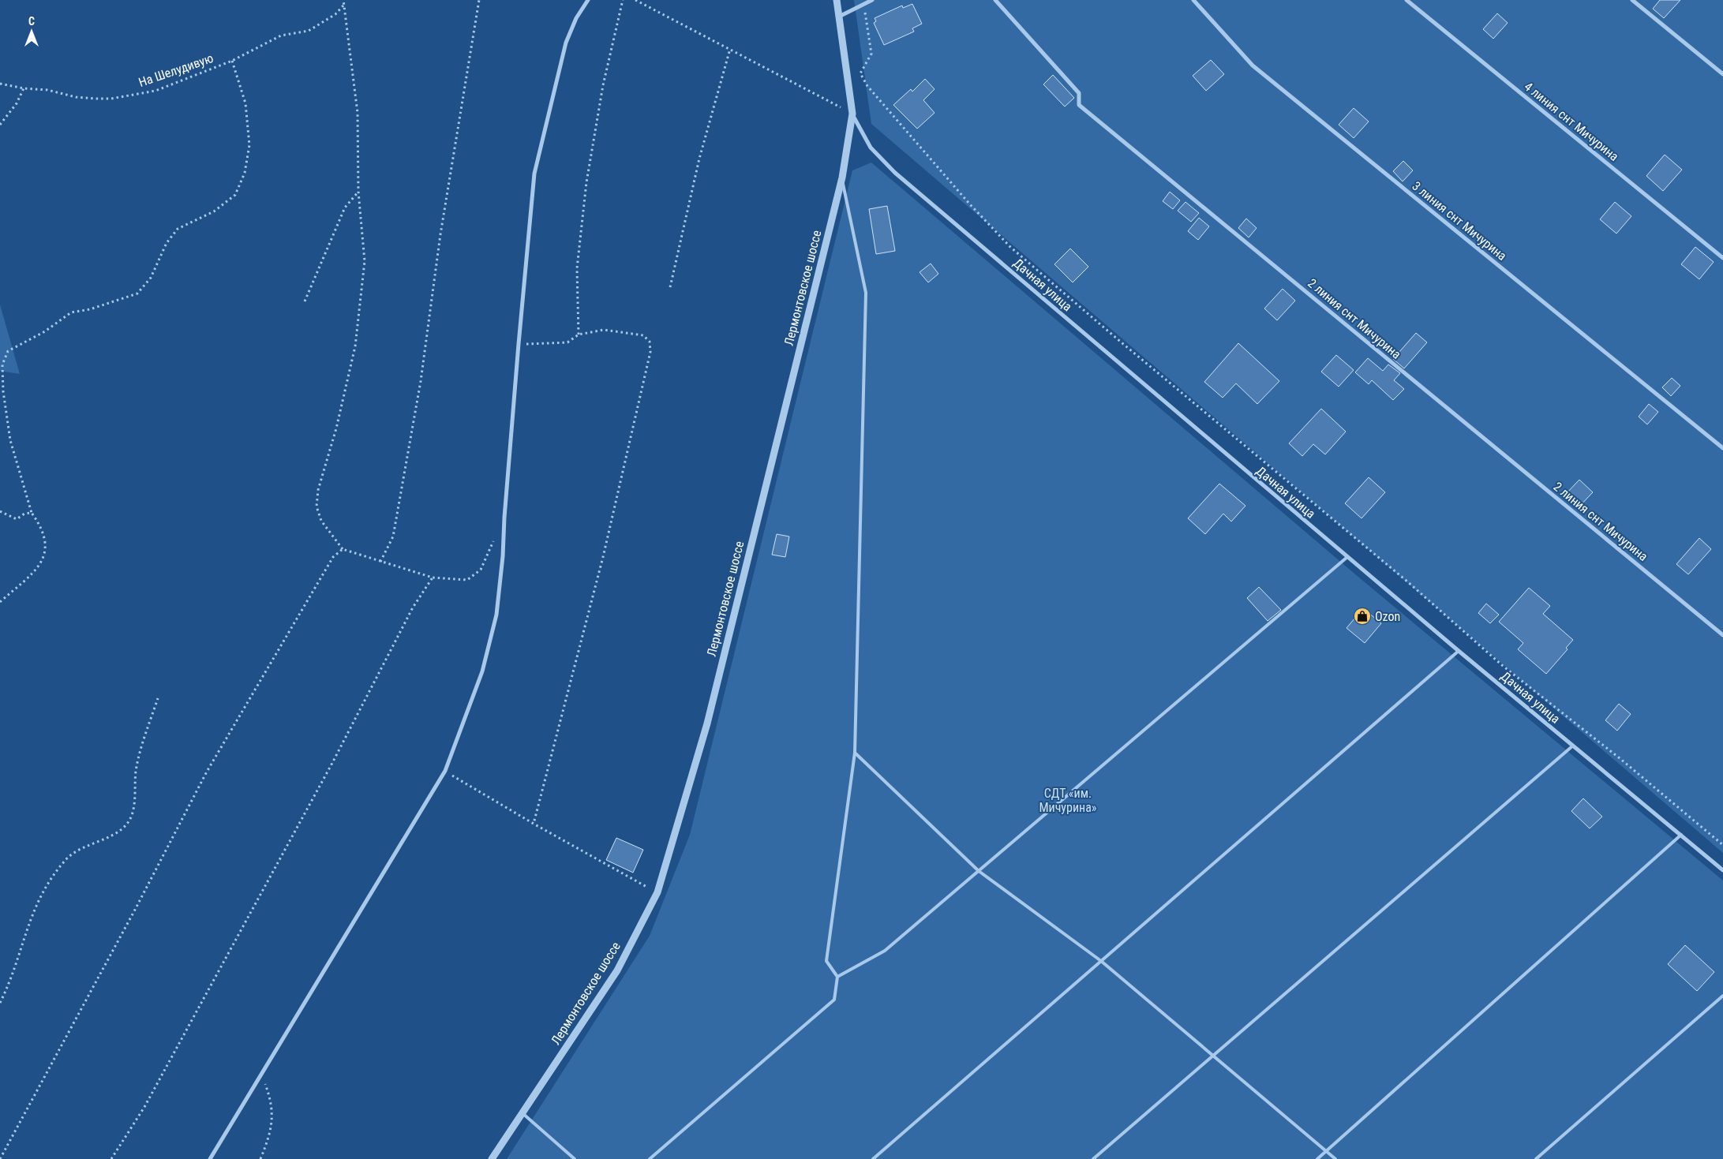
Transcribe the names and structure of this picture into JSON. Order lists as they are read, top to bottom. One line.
{"streets":{"street":["4 линия снт Мичурина","3 линия снт Мичурина","Дачная улица","Лермонтовское шоссе","2 линия снт Мичурина"],"path":["На Шелудивую"]},"crossings":[["Дачная улица","Лермонтовское шоссе"]],"parks":["СДТ «им. Мичурина»"],"places":{"shop":["Ozon"]},"north":"top"}
